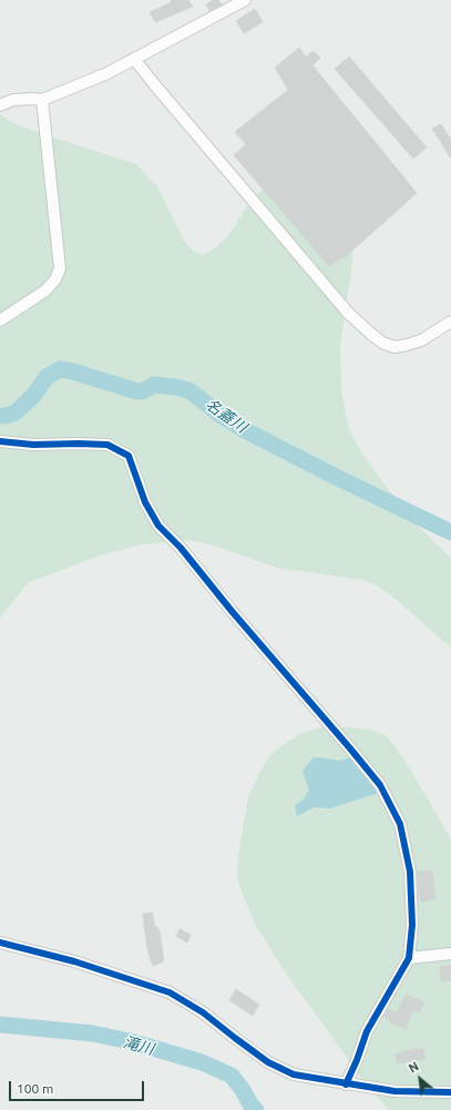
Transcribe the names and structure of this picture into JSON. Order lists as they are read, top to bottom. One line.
{"water":["名蓋川","滝川"],"scale_bar":"100 m","north":"top left"}
